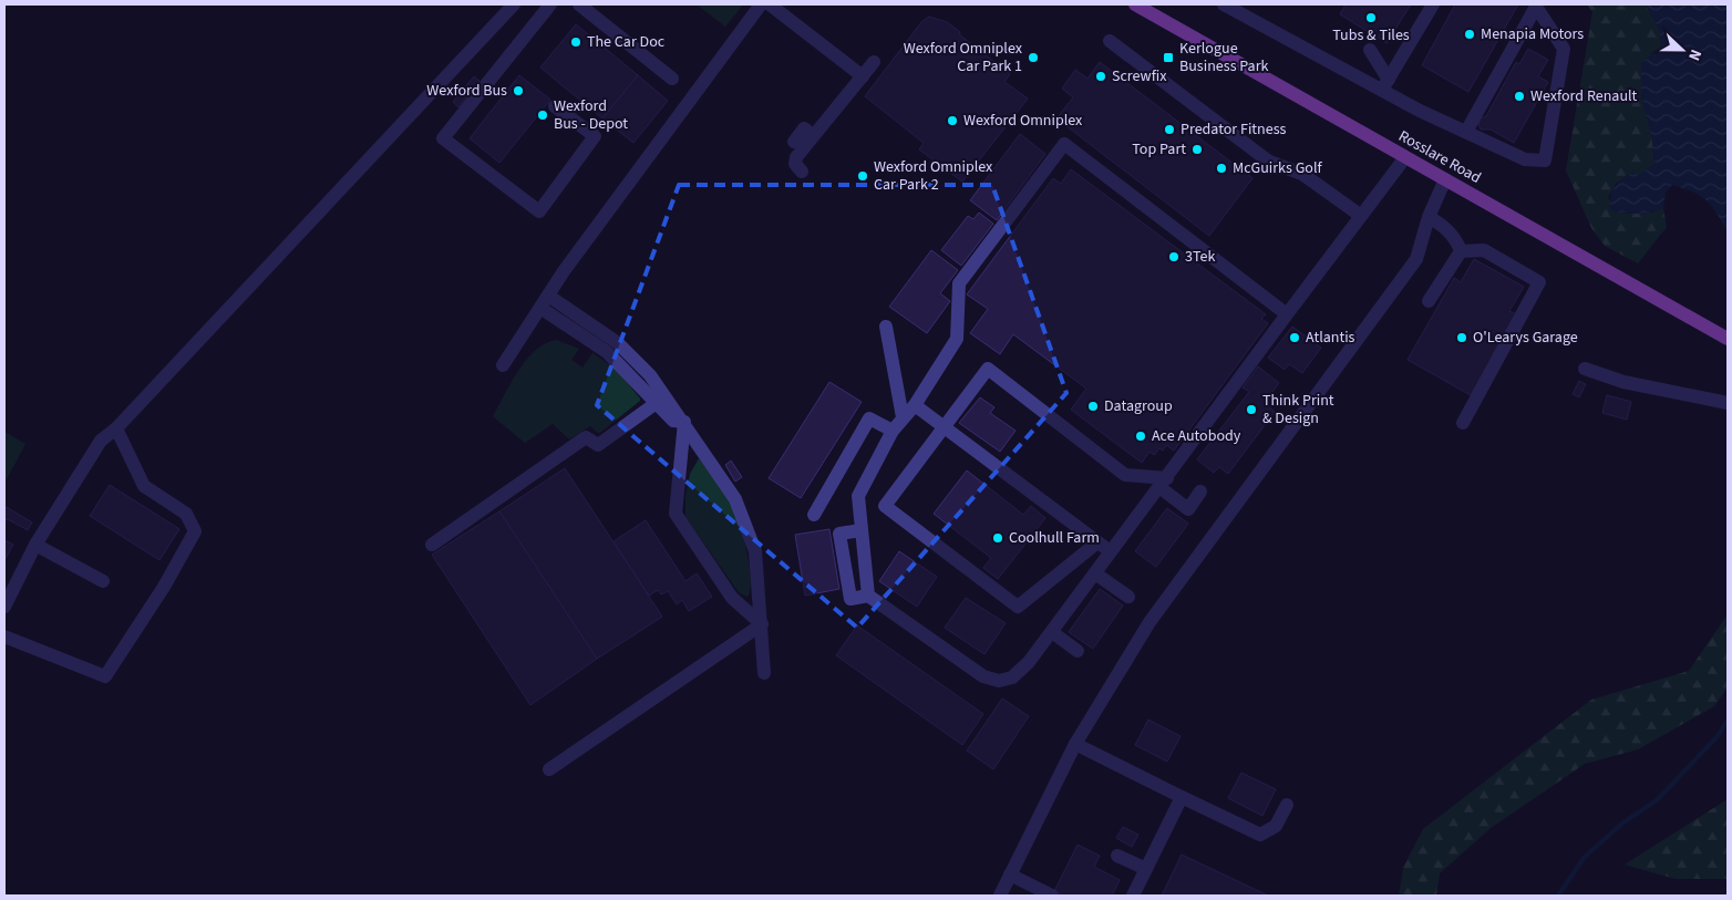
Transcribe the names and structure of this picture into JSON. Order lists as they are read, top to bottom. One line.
{"streets":{"main road":["Rosslare Road"]},"places":{"other":["Tubs & Tiles","Menapia Motors","The Car Doc","Wexford Omniplex Car Park 1","Screwfix","Wexford Bus","Wexford Renault","Wexford Bus - Depot","Wexford Omniplex","Predator Fitness","Top Part","McGuirks Golf","Wexford Omniplex Car Park 2","3Tek","Atlantis","O'Learys Garage","Datagroup","Think Print & Design","Ace Autobody","Coolhull Farm"],"transit":["Kerlogue Business Park"]},"north":"right"}
